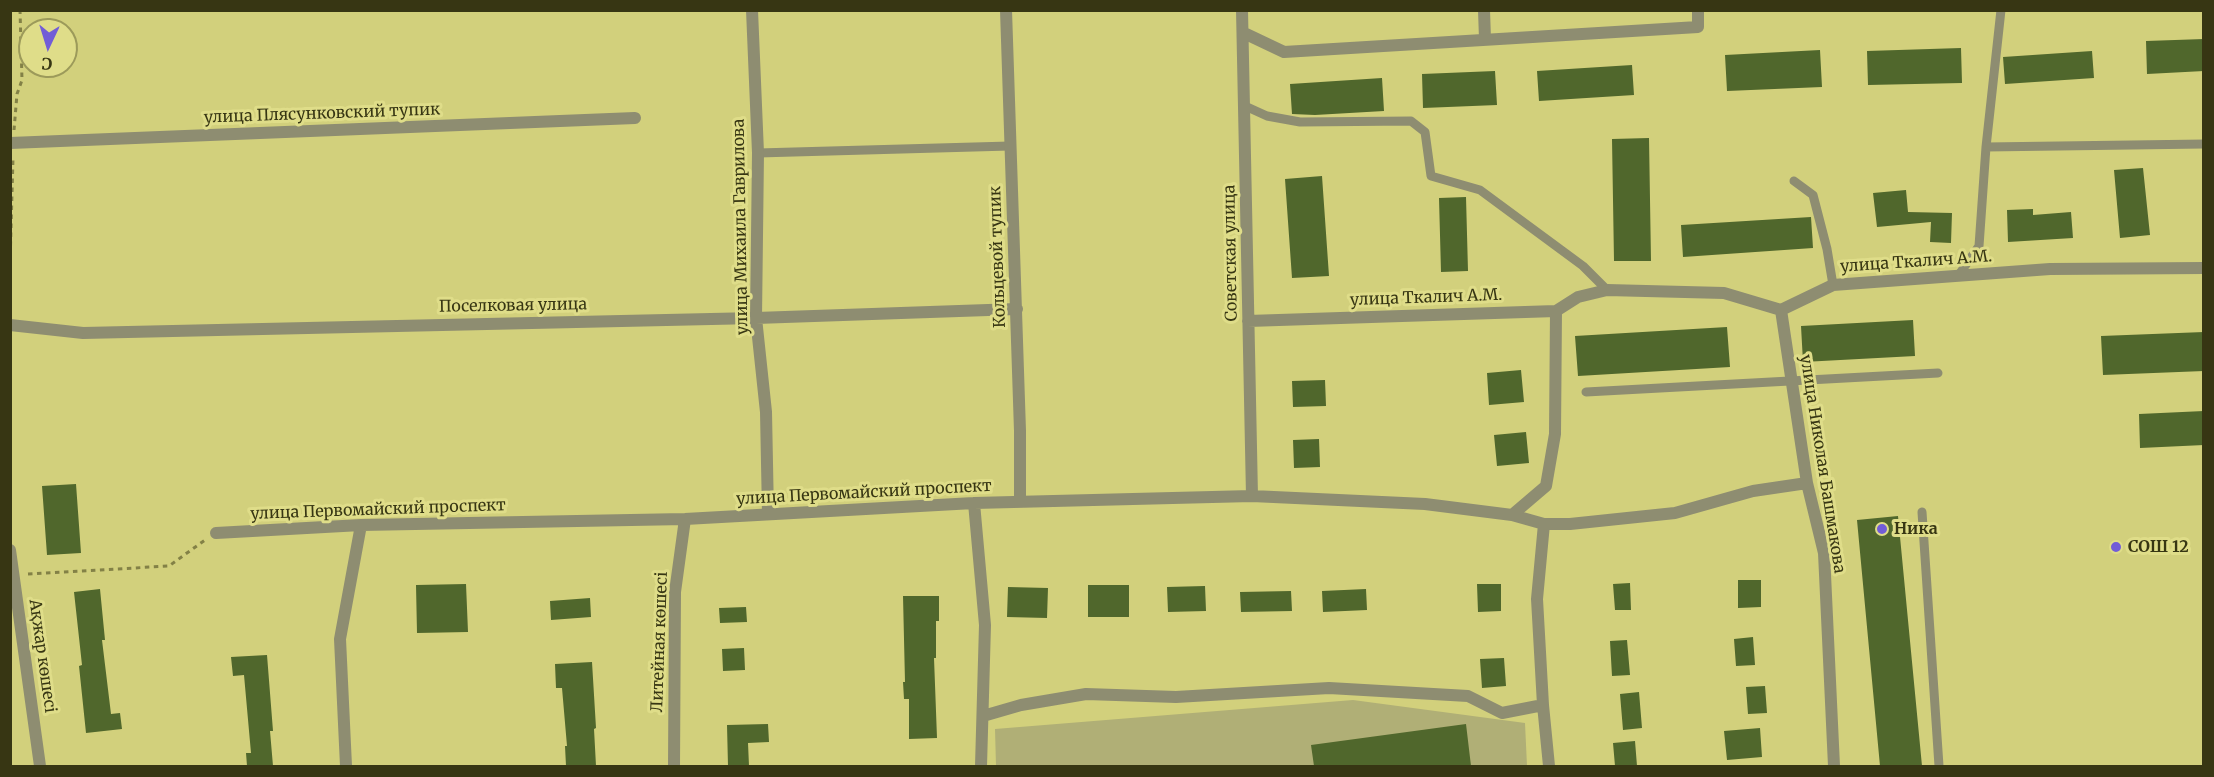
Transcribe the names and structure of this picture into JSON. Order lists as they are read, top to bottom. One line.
{"streets":{"street":["улица Плясунковский тупик","улица Михаила Гаврилова","Советская улица","Кольцевой тупик","улица Ткалич А.М.","Поселковая улица","улица Николая Башмакова","улица Первомайский проспект","Литейная көшесі","Ақжар көшесі"]},"crossings":[["улица Михаила Гаврилова","Поселковая улица"],["улица Михаила Гаврилова","улица Первомайский проспект"],["Советская улица","улица Ткалич А.М."],["Советская улица","улица Первомайский проспект"],["Кольцевой тупик","Поселковая улица"],["Кольцевой тупик","улица Первомайский проспект"],["улица Ткалич А.М.","улица Николая Башмакова"],["улица Николая Башмакова","улица Первомайский проспект"],["улица Первомайский проспект","Литейная көшесі"]],"places":["Ника","СОШ 12"],"north":"bottom"}
